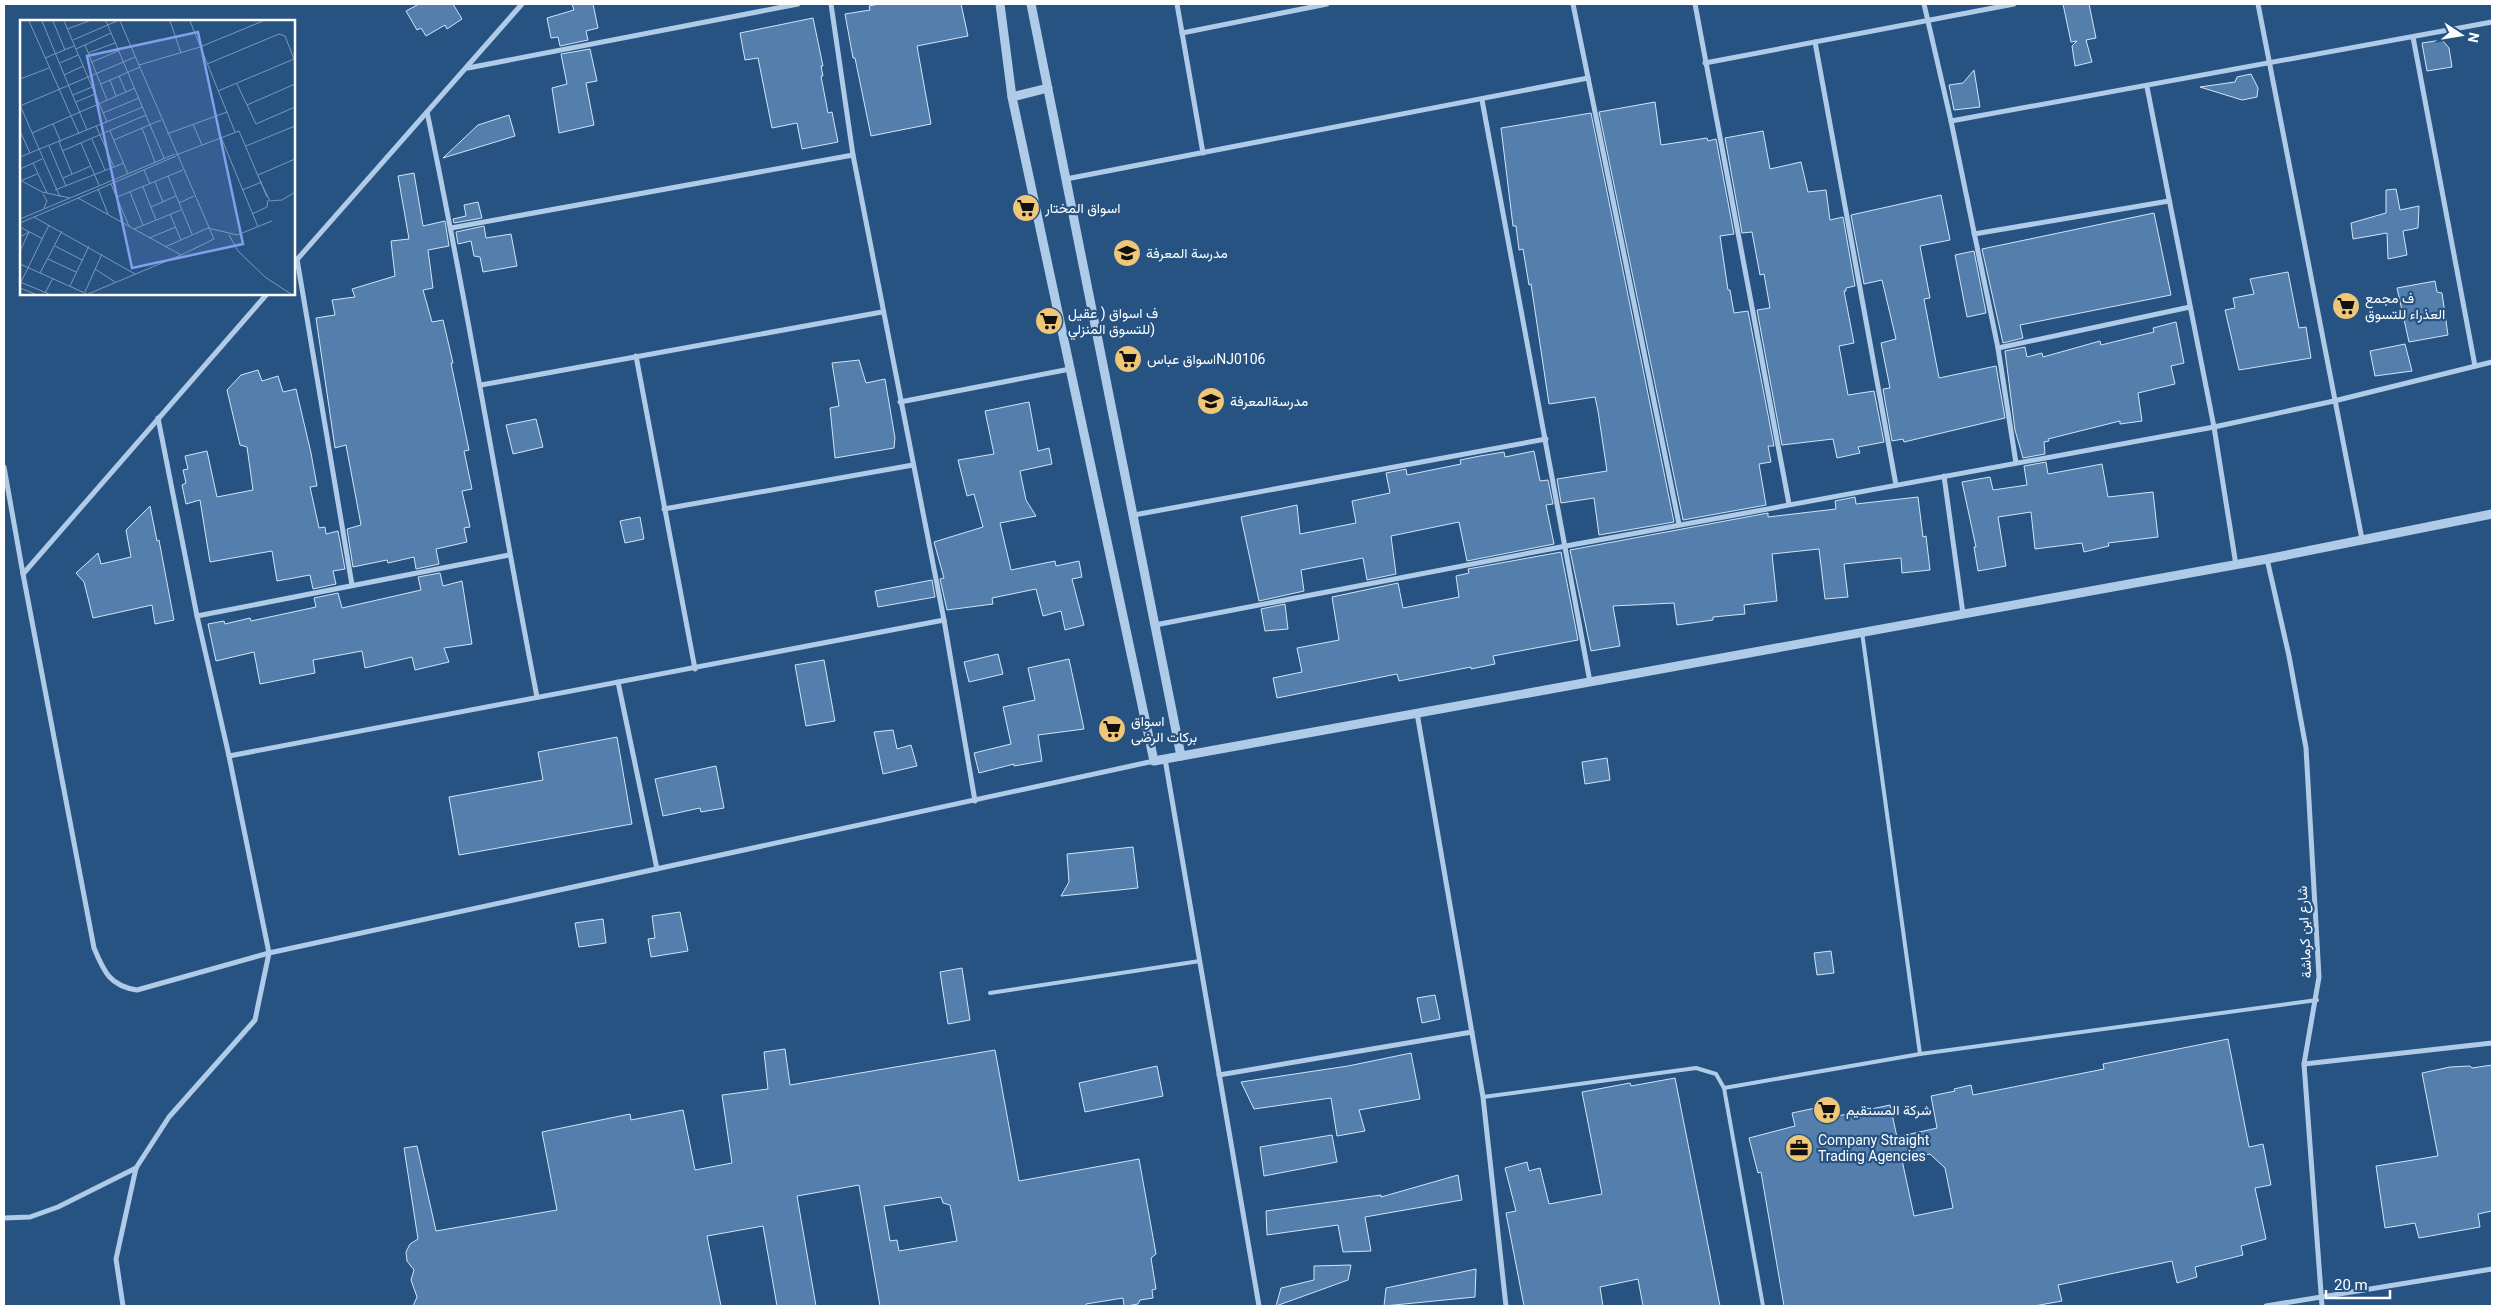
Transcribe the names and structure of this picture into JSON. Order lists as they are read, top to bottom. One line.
{"streets":{"street":["شارع ابن كرماشة"]},"places":{"supermarket":["اسواق المختار","ف مجمع العذراء للتسوق","ف اسواق ( عقيل للتسوق المنزلي)","اسواق عباسNJ0106","اسواق بركات الرضى","شركة المستقيم"],"school or university":["مدرسة المعرفة","مدرسةالمعرفة"],"office":["Company Straight Trading Agencies"]},"scale_bar":"20 m","north":"right"}
